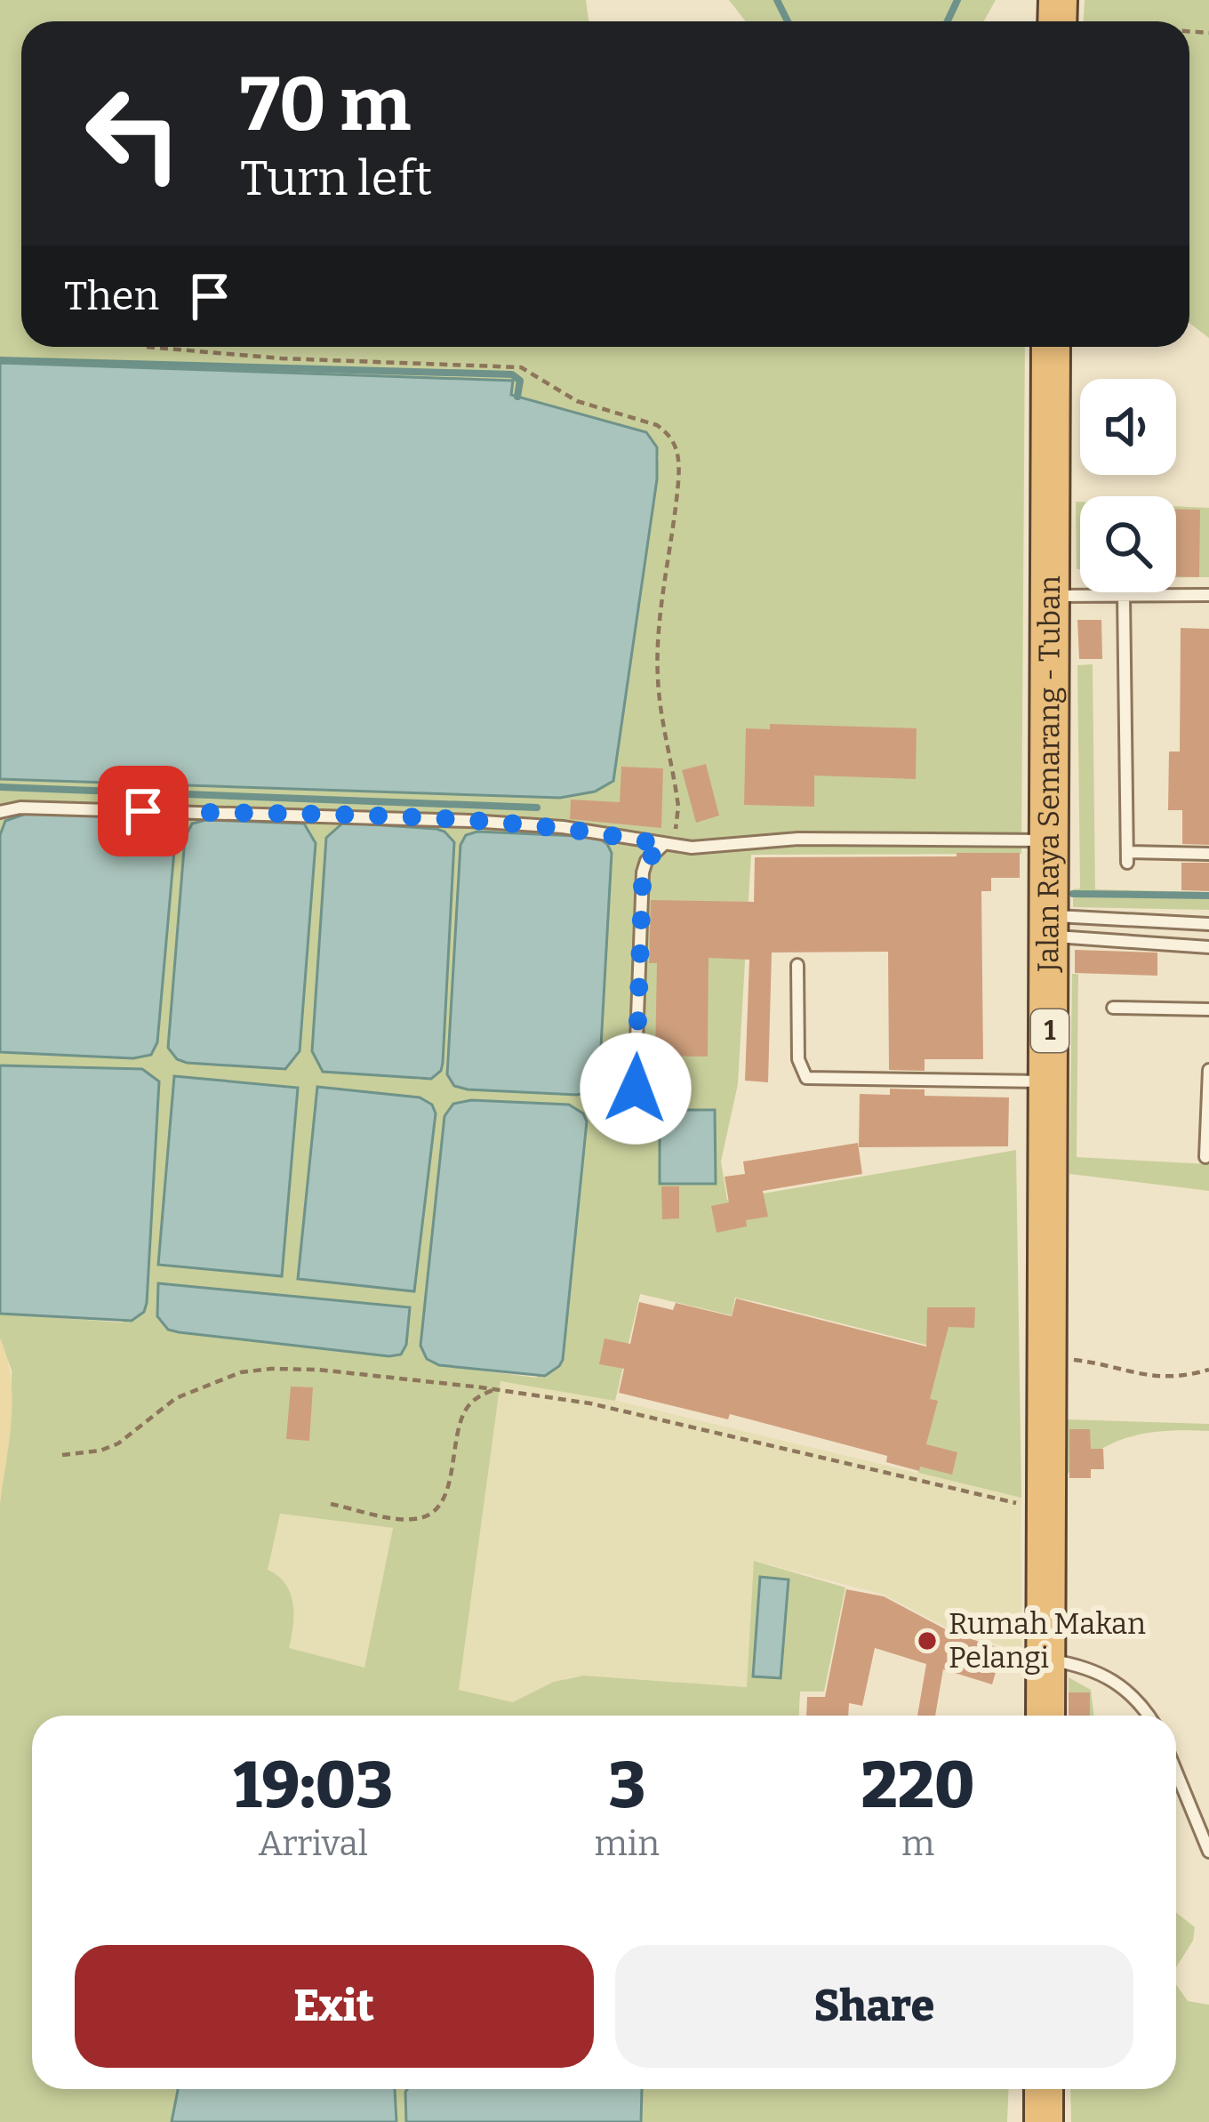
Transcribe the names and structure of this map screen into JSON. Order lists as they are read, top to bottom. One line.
{"streets":{"highway":["Jalan Raya Semarang - Tuban","1"]},"places":["Rumah Makan Pelangi"],"page":{"turn":["70 m","Turn left"],"then":"Then","eta":["19:03","Arrival","3","min","220","m"],"buttons":["Exit","Share"]}}
